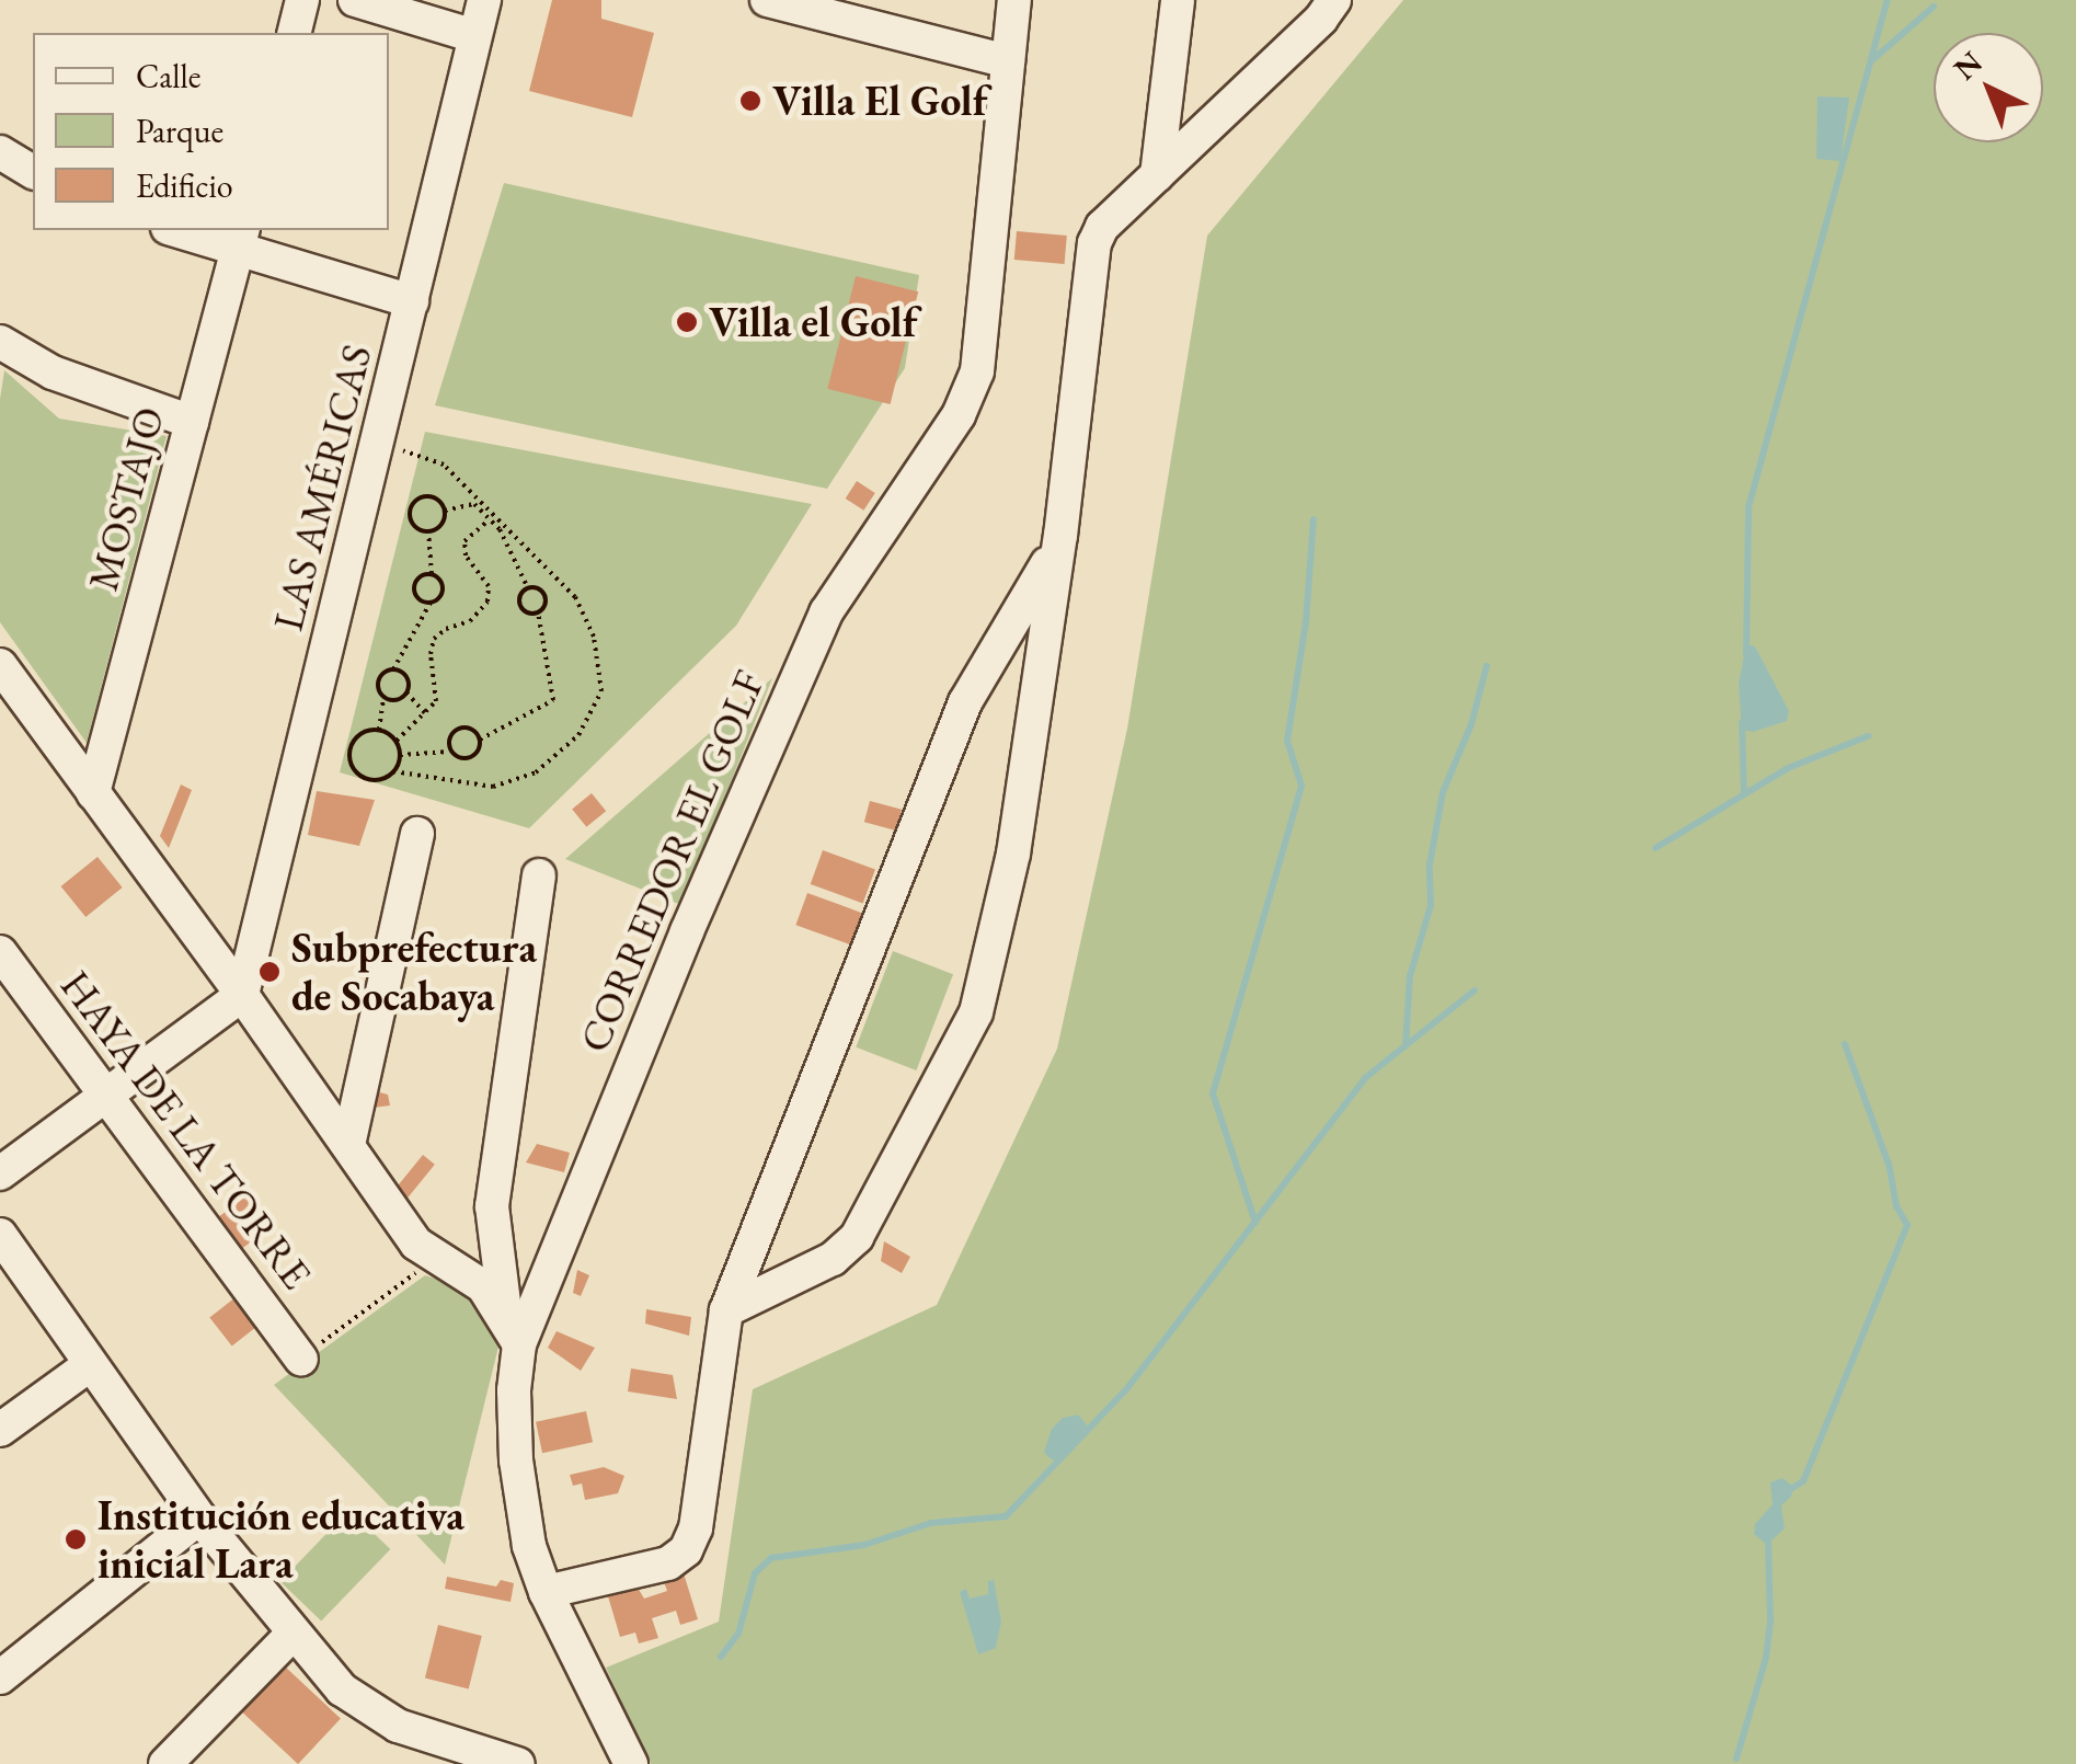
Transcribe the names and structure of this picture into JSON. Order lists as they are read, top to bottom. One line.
{"streets":{"street":["LAS AMÉRICAS","MOSTAJO","CORREDOR EL GOLF","HAYA DE LA TORRE"]},"places":["Villa El Golf","Villa el Golf","Subprefectura de Socabaya","Institución educativa inicial Lara"],"legend":["Calle","Parque","Edificio"],"north":"top left"}
